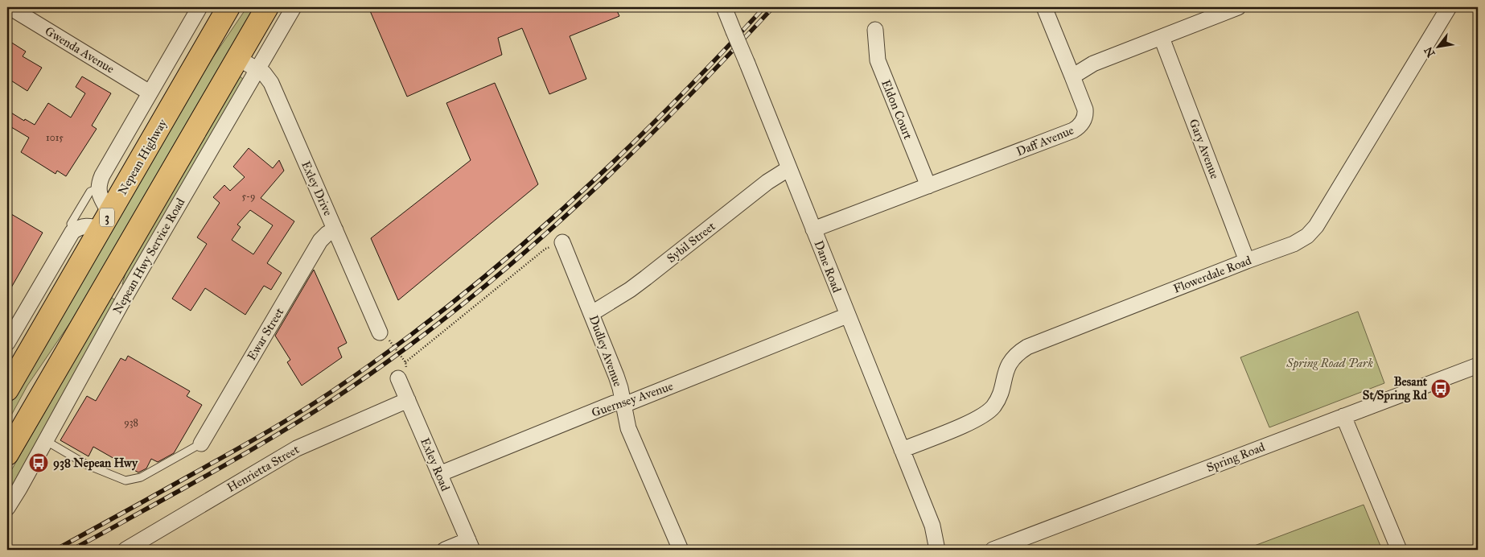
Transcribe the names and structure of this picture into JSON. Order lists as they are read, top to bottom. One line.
{"streets":{"highway":["Nepean Highway","3"],"street":["Gwenda Avenue","Eldon Court","Daff Avenue","Gary Avenue","Exley Drive","Sybil Street","Nepean Hwy Service Road","Dane Road","Flowerdale Road","Ewar Street","Dudley Avenue","Guernsey Avenue","Spring Road","Exley Road","Henrietta Street"]},"crossings":[["Eldon Court","Daff Avenue"],["Daff Avenue","Dane Road"],["Gary Avenue","Flowerdale Road"],["Exley Drive","Nepean Hwy Service Road"],["Exley Drive","Ewar Street"],["Sybil Street","Dane Road"],["Sybil Street","Dudley Avenue"],["Dane Road","Flowerdale Road"],["Dane Road","Guernsey Avenue"],["Dudley Avenue","Guernsey Avenue"],["Guernsey Avenue","Exley Road"],["Exley Road","Henrietta Street"]],"parks":["Spring Road Park"],"places":{"bus stop":["Besant St/Spring Rd","938 Nepean Hwy"]},"house_numbers":["1015","5-9","938"],"north":"bottom left"}
